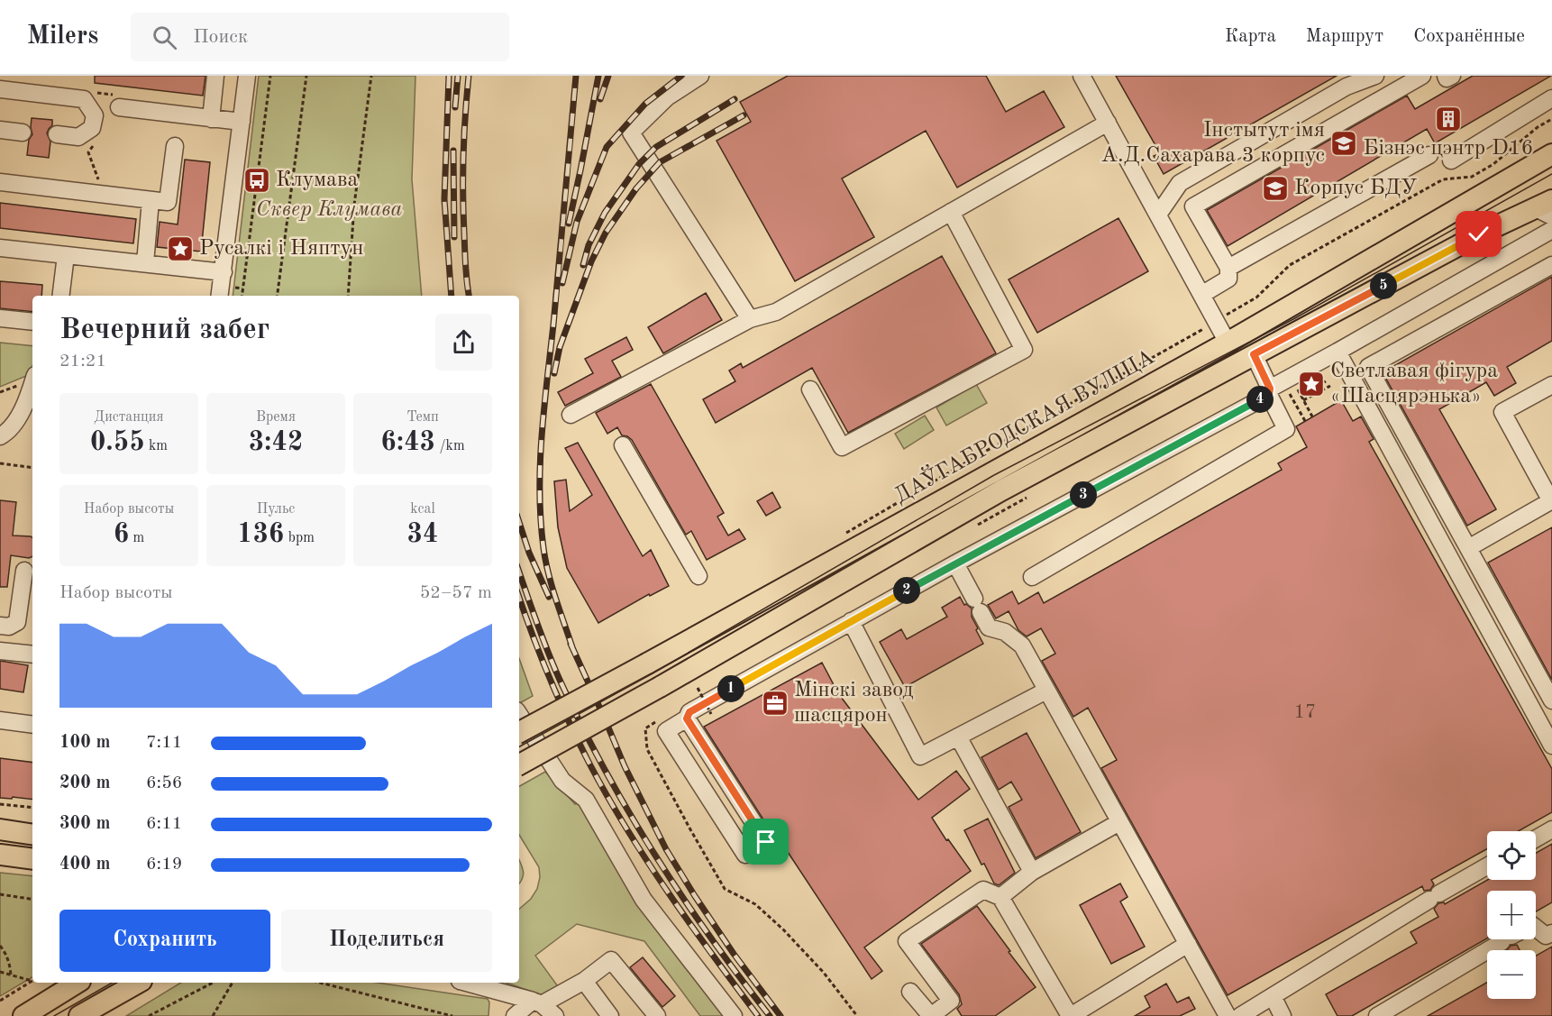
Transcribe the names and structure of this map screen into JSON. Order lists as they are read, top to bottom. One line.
{"streets":{"main road":["ДАЎГАБРОДСКАЯ ВУЛІЦА"]},"parks":["Сквер Клумава"],"places":{"building":["Бізнэс цэнтр D16"],"school or university":["Інстытут імя А.Д.Сахарава 3 корпус","Корпус БДУ"],"bus stop":["Клумава"],"place":["Русалкі і Няптун","Светлавая фігура «Шасцярэнька»"],"office":["Мінскі завод шасцярон"]},"house_numbers":["17"],"page":{"header":"Milers","search":"Поиск","nav":["Карта","Маршрут","Сохранённые"],"pins":["5","4","3","2","1"],"heading":["Вечерний забег","21:21"],"stats":[["Дистанция","0.55 km"],["Время","3:42"],["Темп","6:43 /km"],["Набор высоты","6 m"],["Пульс","136 bpm"],["kcal","34"]],"chart":["Набор высоты","52–57 m"],"list":[{"name":"100 m","note":"7:11"},{"name":"200 m","note":"6:56"},{"name":"300 m","note":"6:11"},{"name":"400 m","note":"6:19"}],"map_buttons":["+","−"],"buttons":["Сохранить","Поделиться"]}}
